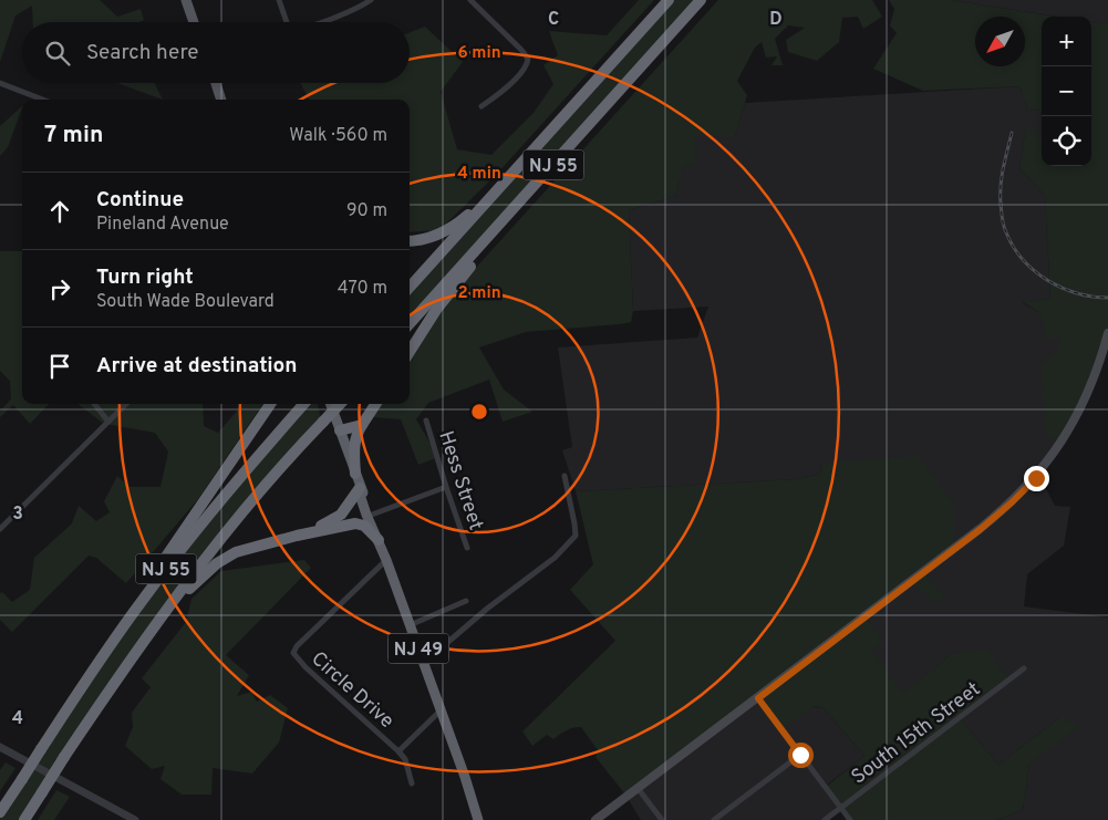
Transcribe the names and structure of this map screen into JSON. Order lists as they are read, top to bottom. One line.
{"streets":{"highway":["NJ 55","NJ 49"],"street":["Hess Street","Circle Drive","South 15th Street"]},"crossings":[["NJ 49","Circle Drive"]],"north":"bottom left","page":{"map_buttons":["+","−"],"search":"Search here","heading":["7 min","Walk · 560 m"],"list":[["Continue","Pineland Avenue","90 m"],["Turn right","South Wade Boulevard","470 m"],"Arrive at destination"]},"grid":{"columns":["C","D"],"rows":["3","4"]},"rings":["6 min","4 min","2 min"]}
